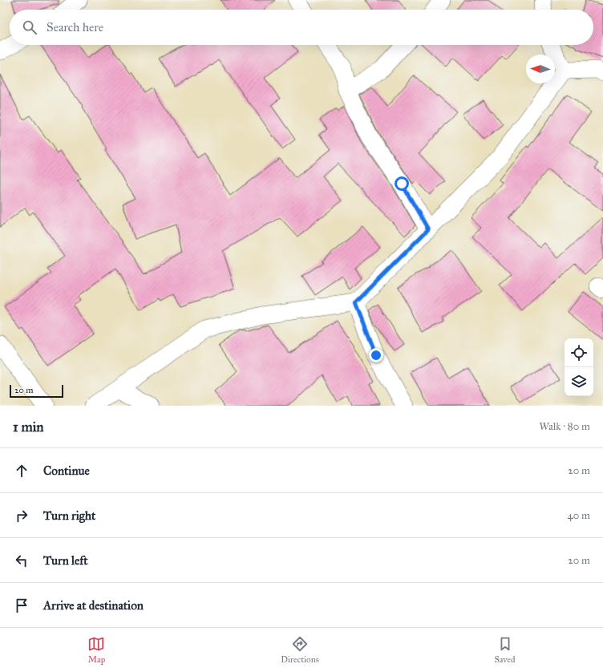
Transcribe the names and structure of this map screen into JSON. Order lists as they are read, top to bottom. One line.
{"scale_bar":"20 m","north":"left","page":{"search":"Search here","scale":"20 m","heading":["1 min","Walk · 80 m"],"list":[["Continue","20 m"],["Turn right","40 m"],["Turn left","20 m"],"Arrive at destination"],"nav":["Map","Directions","Saved"]}}
